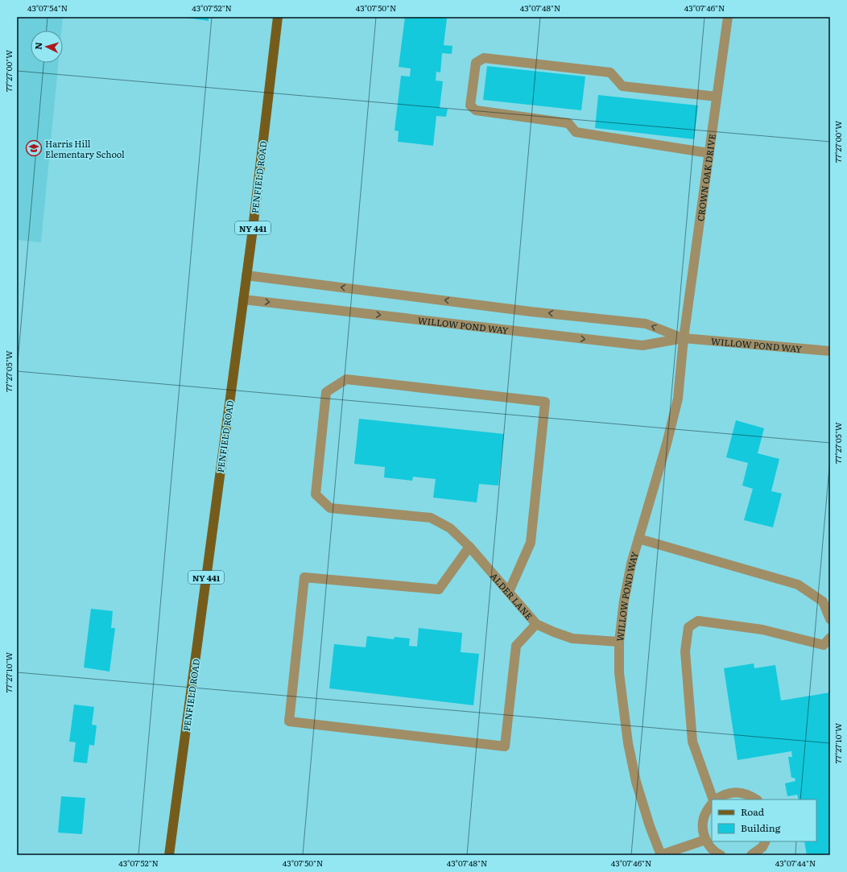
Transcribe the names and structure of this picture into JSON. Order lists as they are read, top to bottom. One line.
{"streets":{"main road":["PENFIELD ROAD","NY 441"],"street":["CROWN OAK DRIVE","WILLOW POND WAY","ALDER LANE"]},"crossings":[["PENFIELD ROAD","WILLOW POND WAY"],["CROWN OAK DRIVE","WILLOW POND WAY"],["WILLOW POND WAY","ALDER LANE"]],"places":{"school or university":["Harris Hill Elementary School"]},"legend":["Road","Building"],"north":"left","coordinates":["43°07'54\"N","43°07'52\"N","43°07'50\"N","43°07'48\"N","43°07'46\"N","77°27'00\"W","77°27'05\"W","77°27'10\"W","43°07'44\"N"]}
